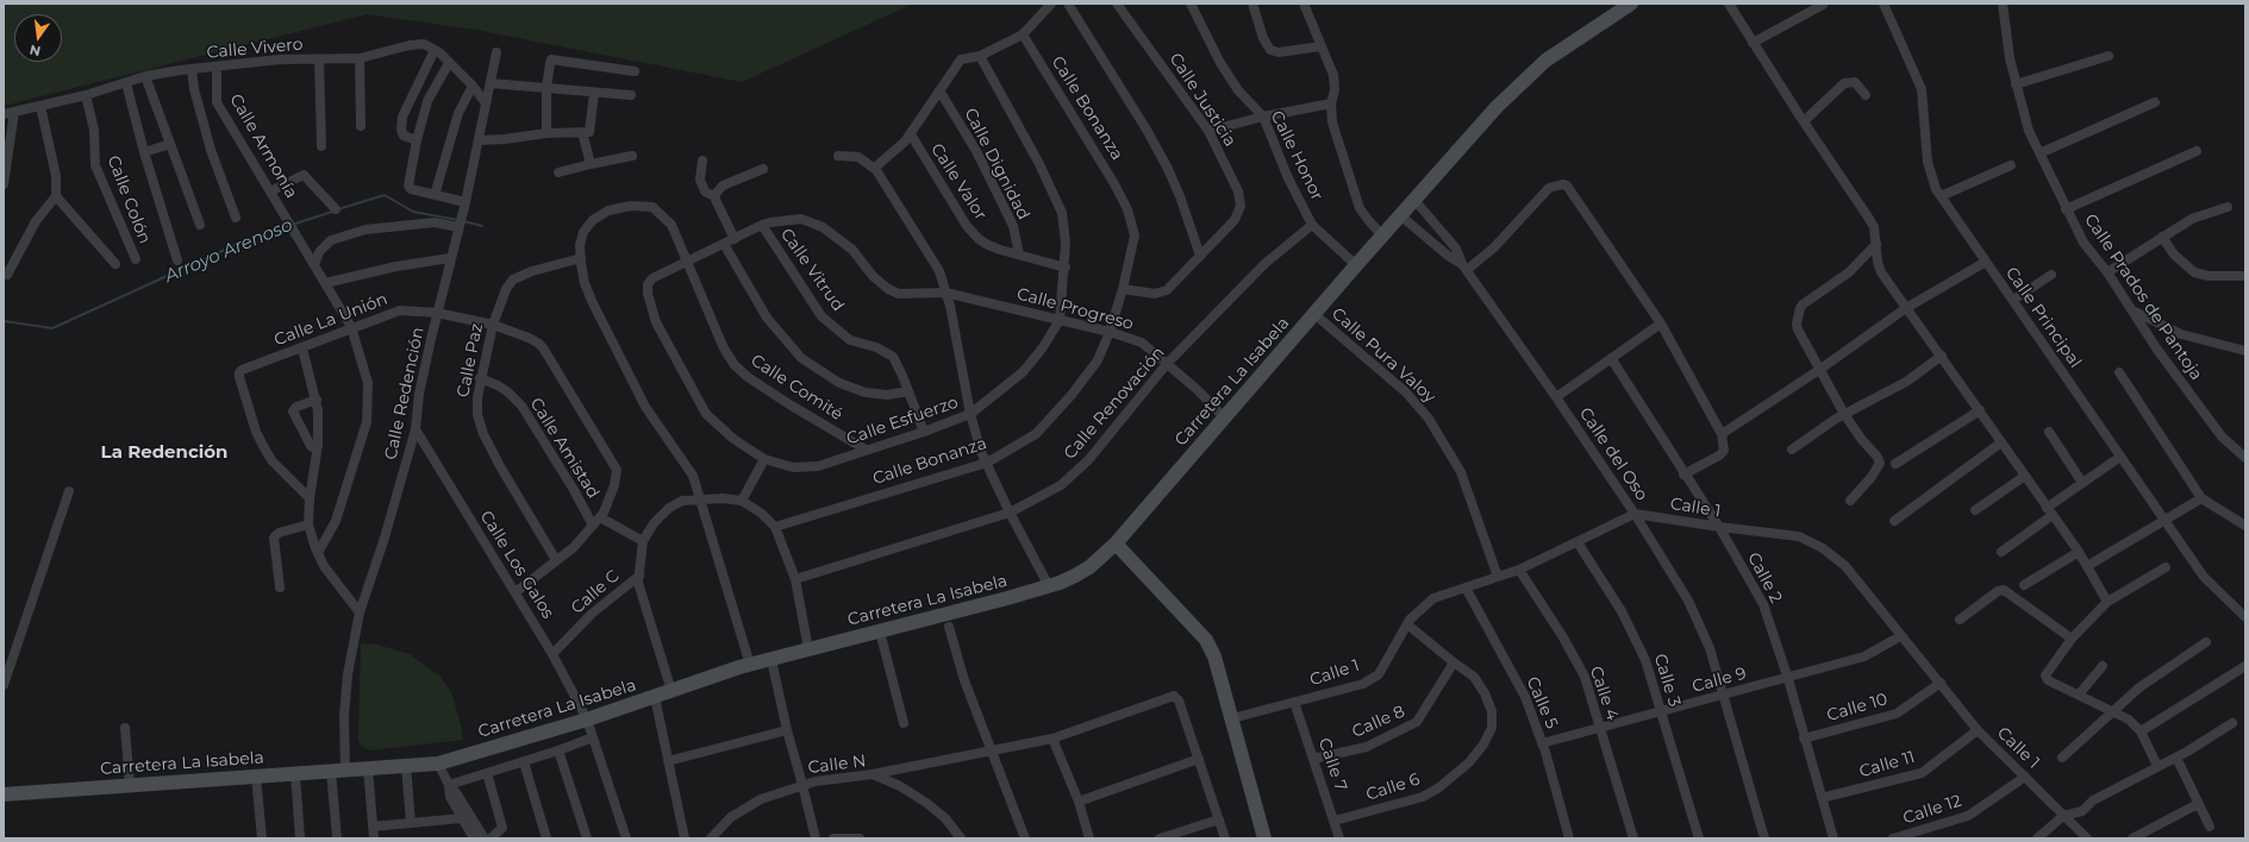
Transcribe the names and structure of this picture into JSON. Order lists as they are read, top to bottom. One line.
{"streets":{"main road":["Carretera La Isabela"],"street":["Calle Vivero","Calle Justicia","Calle Bonanza","Calle Armonía","Calle Honor","Calle Dignidad","Calle Valor","Calle Colón","Calle Vitrud","Calle Prados de Pantoja","Calle Progreso","Calle Principal","Calle La Unión","Calle Pura Valoy","Calle Paz","Calle Comité","Calle Redención","Calle Renovación","Calle Esfuerzo","Calle Amistad","Calle del Oso","Calle 1","Calle Los Galos","Calle 2","Calle C","Calle 3","Calle 9","Calle 4","Calle 5","Calle 10","Calle 8","Calle N","Calle 7","Calle 11","Calle 6","Calle 12"]},"crossings":[["Calle Vivero","Calle Armonía"],["Calle Vivero","Calle Colón"],["Calle Vivero","Calle Redención"],["Calle Justicia","Calle Bonanza"],["Calle Bonanza","Calle Progreso"],["Calle Armonía","Calle La Unión"],["Calle Honor","Carretera La Isabela"],["Calle Honor","Calle Renovación"],["Calle Dignidad","Calle Valor"],["Calle Valor","Calle Esfuerzo"],["Calle Vitrud","Calle Progreso"],["Calle Vitrud","Calle Esfuerzo"],["Calle Progreso","Carretera La Isabela"],["Calle Progreso","Calle Comité"],["Calle Progreso","Calle Renovación"],["Calle Progreso","Calle Esfuerzo"],["Calle La Unión","Calle Paz"],["Calle La Unión","Calle Redención"],["Calle La Unión","Calle Amistad"],["Calle La Unión","Calle Los Galos"],["Calle Pura Valoy","Carretera La Isabela"],["Calle Pura Valoy","Calle 1"],["Calle Paz","Calle Comité"],["Calle Paz","Calle Amistad"],["Carretera La Isabela","Calle Comité"],["Carretera La Isabela","Calle Redención"],["Carretera La Isabela","Calle del Oso"],["Carretera La Isabela","Calle Los Galos"],["Calle Comité","Calle Esfuerzo"],["Calle Redención","Calle Los Galos"],["Calle del Oso","Calle 1"],["Calle del Oso","Calle 9"],["Calle 1","Calle 2"],["Calle 1","Calle 3"],["Calle 1","Calle 9"],["Calle 1","Calle 4"],["Calle 1","Calle 5"],["Calle 1","Calle 10"],["Calle 1","Calle 7"],["Calle 1","Calle 11"],["Calle 1","Calle 6"],["Calle 1","Calle 12"],["Calle Los Galos","Calle C"],["Calle 2","Calle 9"],["Calle 2","Calle 10"],["Calle 2","Calle 11"],["Calle 3","Calle 9"],["Calle 9","Calle 4"],["Calle 9","Calle 5"],["Calle 8","Calle 7"],["Calle 8","Calle 6"],["Calle 7","Calle 6"]],"districts":["La Redención"],"water":["Arroyo Arenoso"],"north":"bottom"}
